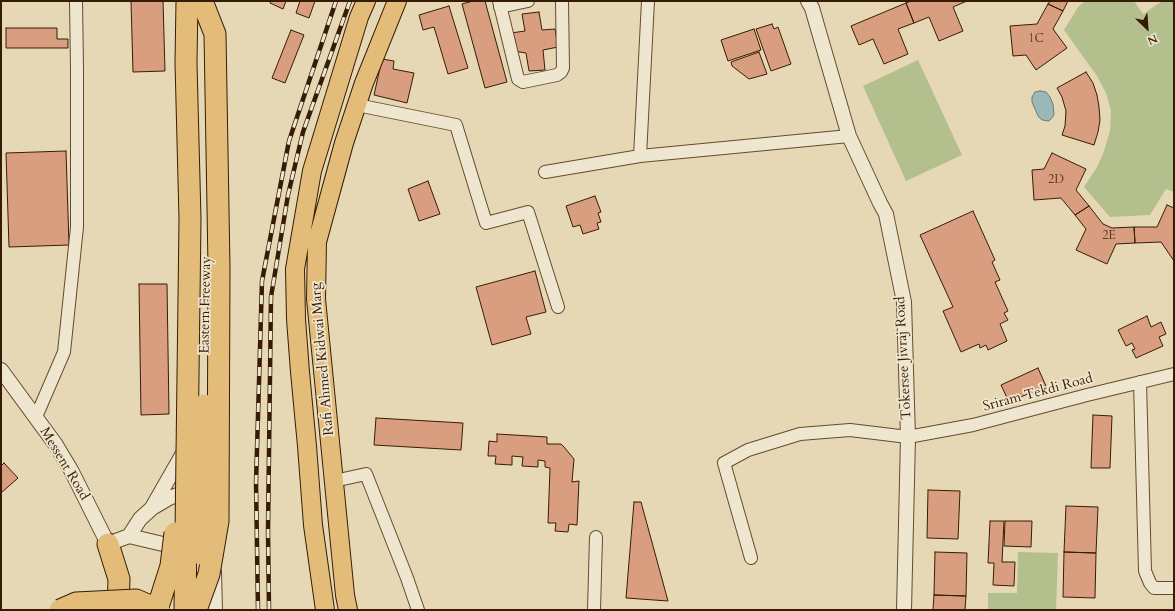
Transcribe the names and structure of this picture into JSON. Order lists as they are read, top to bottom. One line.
{"streets":{"highway":["Eastern Freeway"],"main road":["Rafi Ahmed Kidwai Marg"],"street":["Tokersee Jivraj Road","Sriram Tekdi Road","Messent Road"]},"crossings":[["Tokersee Jivraj Road","Sriram Tekdi Road"]],"house_numbers":["1C","2D","2E"],"north":"bottom right"}
